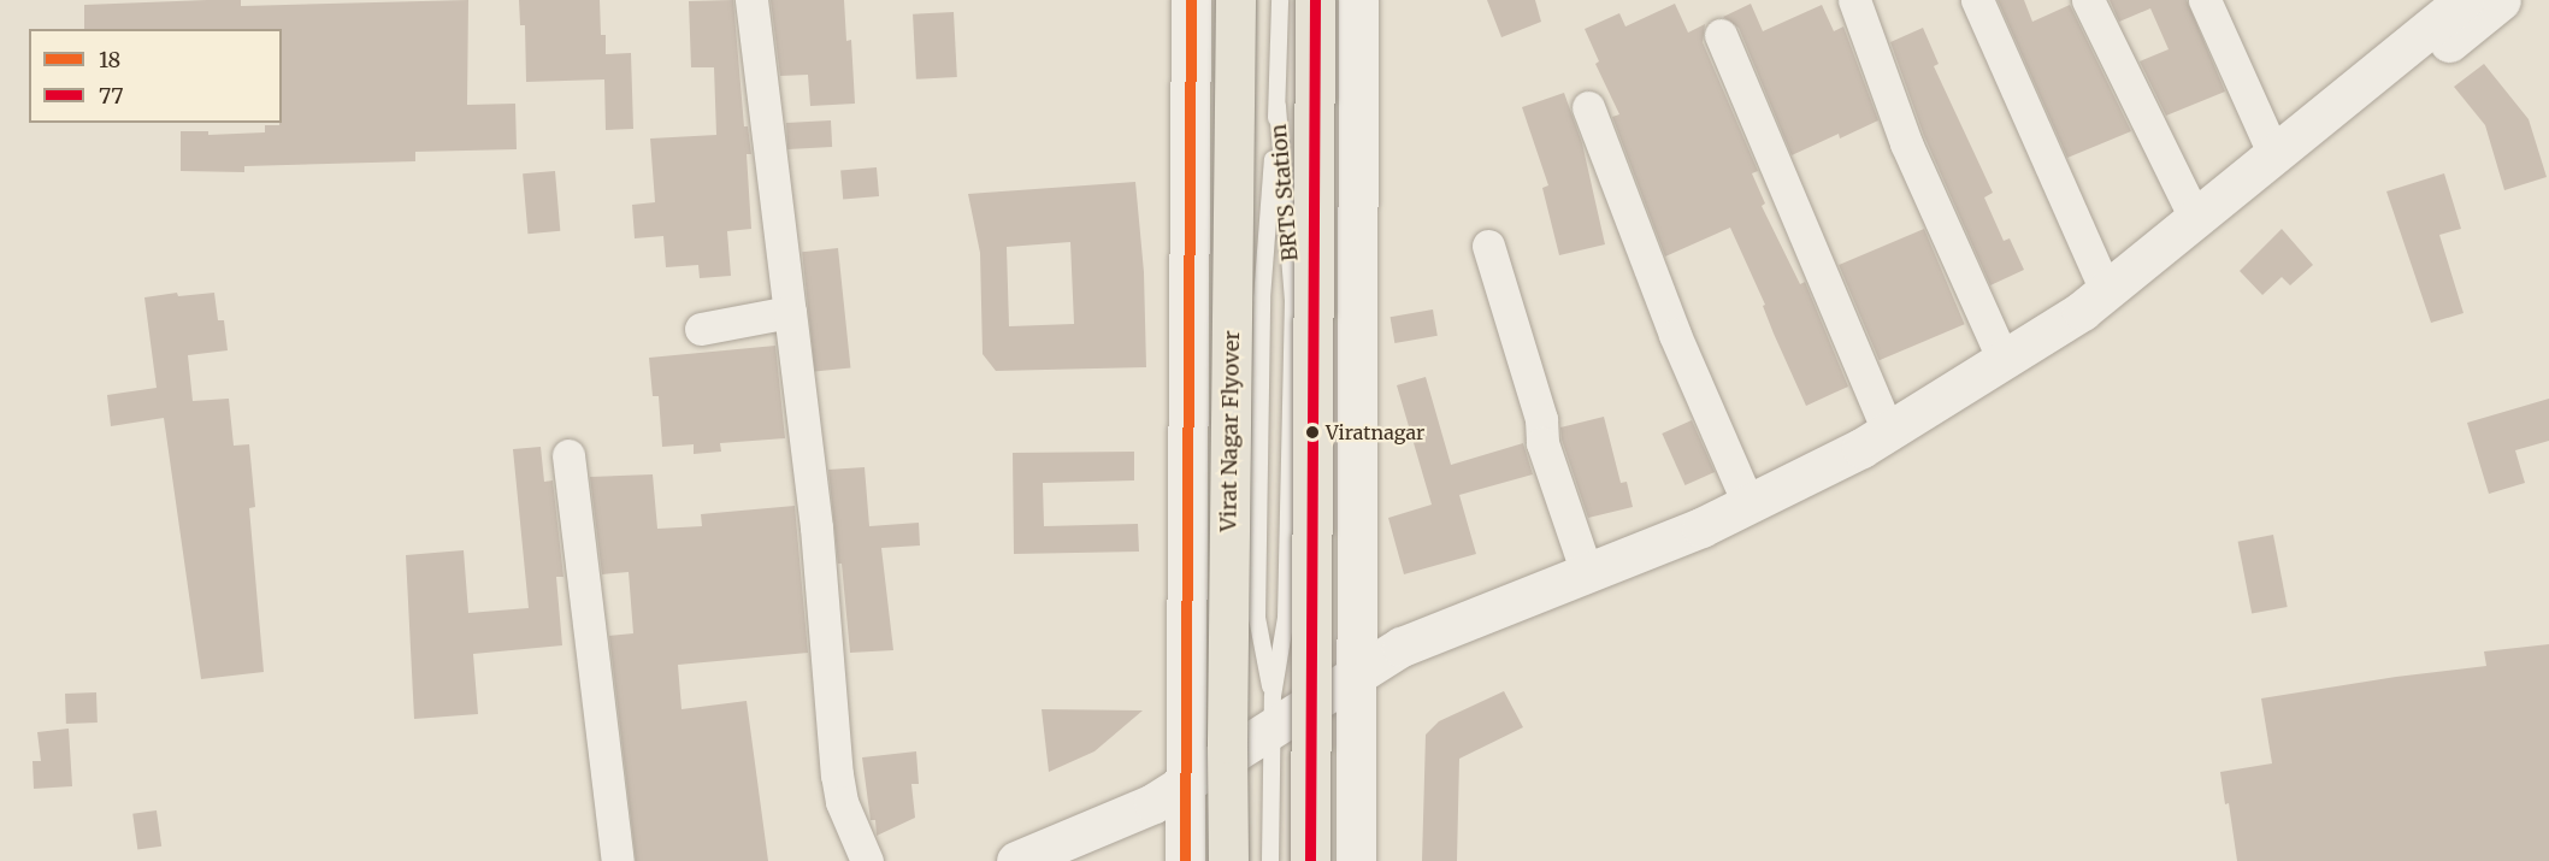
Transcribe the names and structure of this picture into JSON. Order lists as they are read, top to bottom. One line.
{"streets":{"main road":["Virat Nagar Flyover"],"lane":["BRTS Station"]},"places":["Viratnagar"],"lines":["transit line 18","transit line 77"],"legend":["18","77"]}
